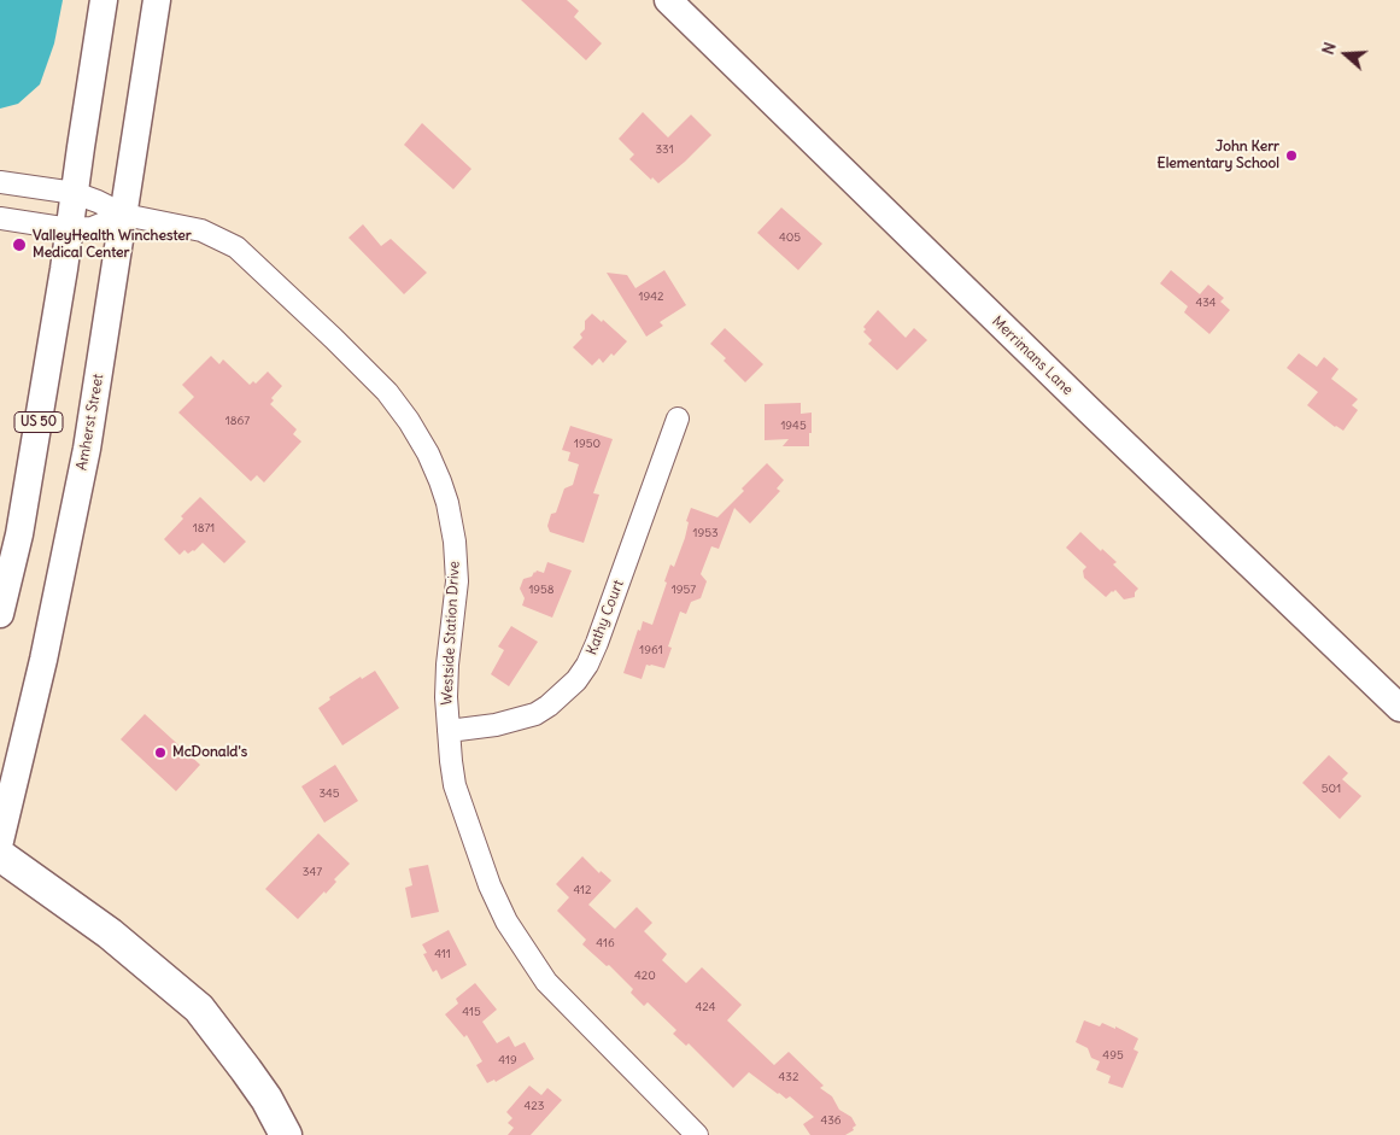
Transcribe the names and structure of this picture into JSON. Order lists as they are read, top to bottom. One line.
{"streets":{"main road":["Merrimans Lane","US 50","Amherst Street"],"street":["Kathy Court","Westside Station Drive"]},"crossings":[["US 50","Westside Station Drive"],["Amherst Street","Westside Station Drive"],["Kathy Court","Westside Station Drive"]],"places":["John Kerr Elementary School","ValleyHealth Winchester Medical Center","McDonald's"],"house_numbers":["331","405","1942","434","1867","1945","1950","1871","1953","1958","1957","1961","501","345","347","412","416","411","420","424","415","495","419","432","423","436"],"north":"left"}
